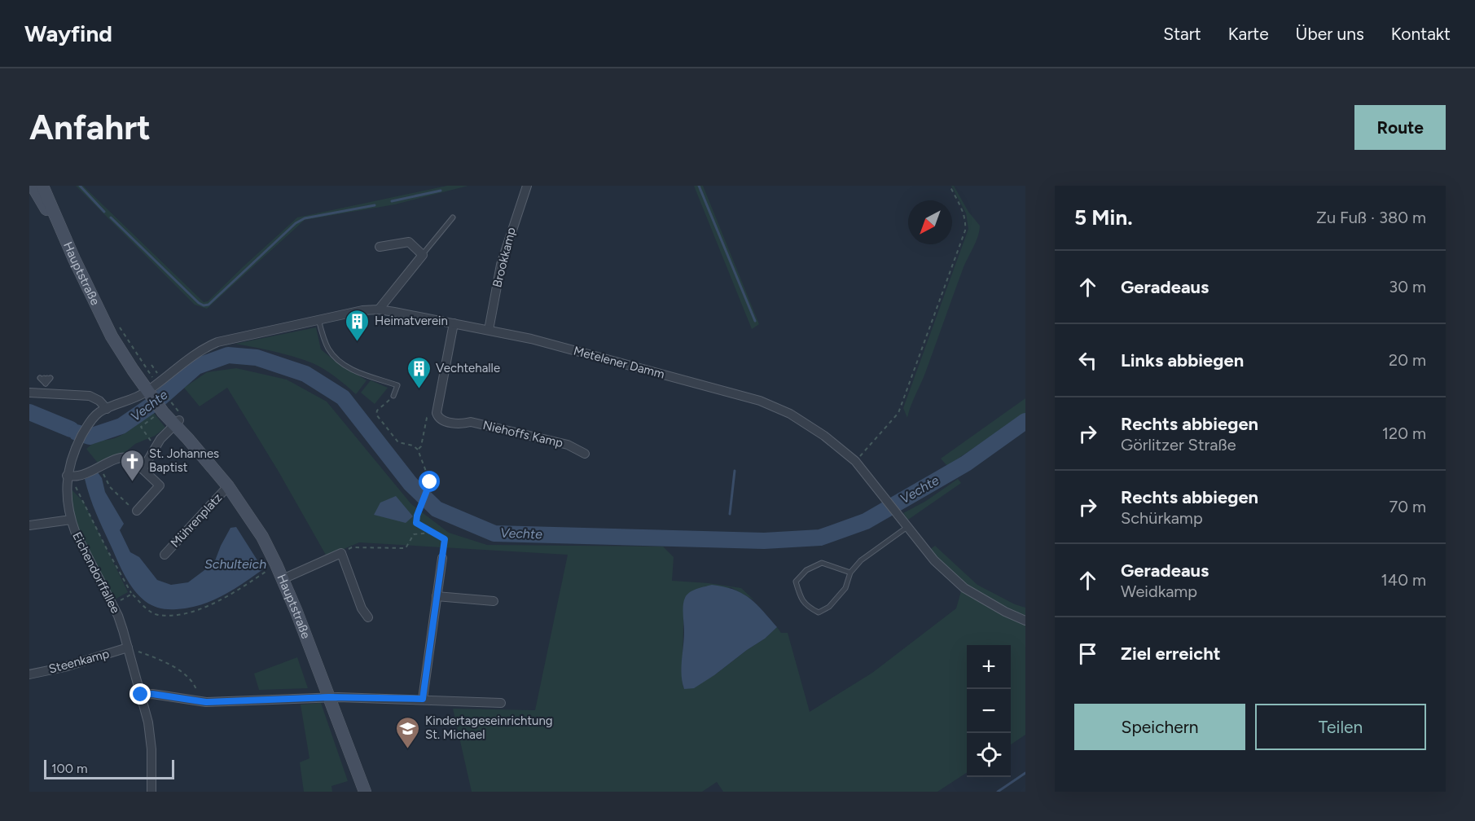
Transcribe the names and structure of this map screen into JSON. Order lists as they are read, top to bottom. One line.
{"streets":{"main road":["Hauptstraße"],"street":["Brookkamp","Metelener Damm","Niehoffs Kamp","Mührenplatz","Eichendorffallee","Steenkamp"]},"crossings":[["Brookkamp","Metelener Damm"],["Hauptstraße","Metelener Damm"],["Hauptstraße","Mührenplatz"],["Hauptstraße","Eichendorffallee"],["Metelener Damm","Niehoffs Kamp"],["Metelener Damm","Eichendorffallee"],["Eichendorffallee","Steenkamp"]],"water":["Vechte","Schulteich"],"places":{"building":["Heimatverein","Vechtehalle"],"church":["St. Johannes Baptist"],"school or university":["Kindertageseinrichtung St. Michael"]},"scale_bar":"100 m","north":"bottom left","page":{"header":"Wayfind","nav":["Start","Karte","Über uns","Kontakt"],"buttons":["Route",["Speichern","Teilen"]],"title":"Anfahrt","heading":["5 Min.","Zu Fuß · 380 m"],"list":[["Geradeaus","30 m"],["Links abbiegen","20 m"],["Rechts abbiegen","Görlitzer Straße","120 m"],["Rechts abbiegen","Schürkamp","70 m"],["Geradeaus","Weidkamp","140 m"],"Ziel erreicht"],"map_buttons":["+","−"],"scale":"100 m"}}
